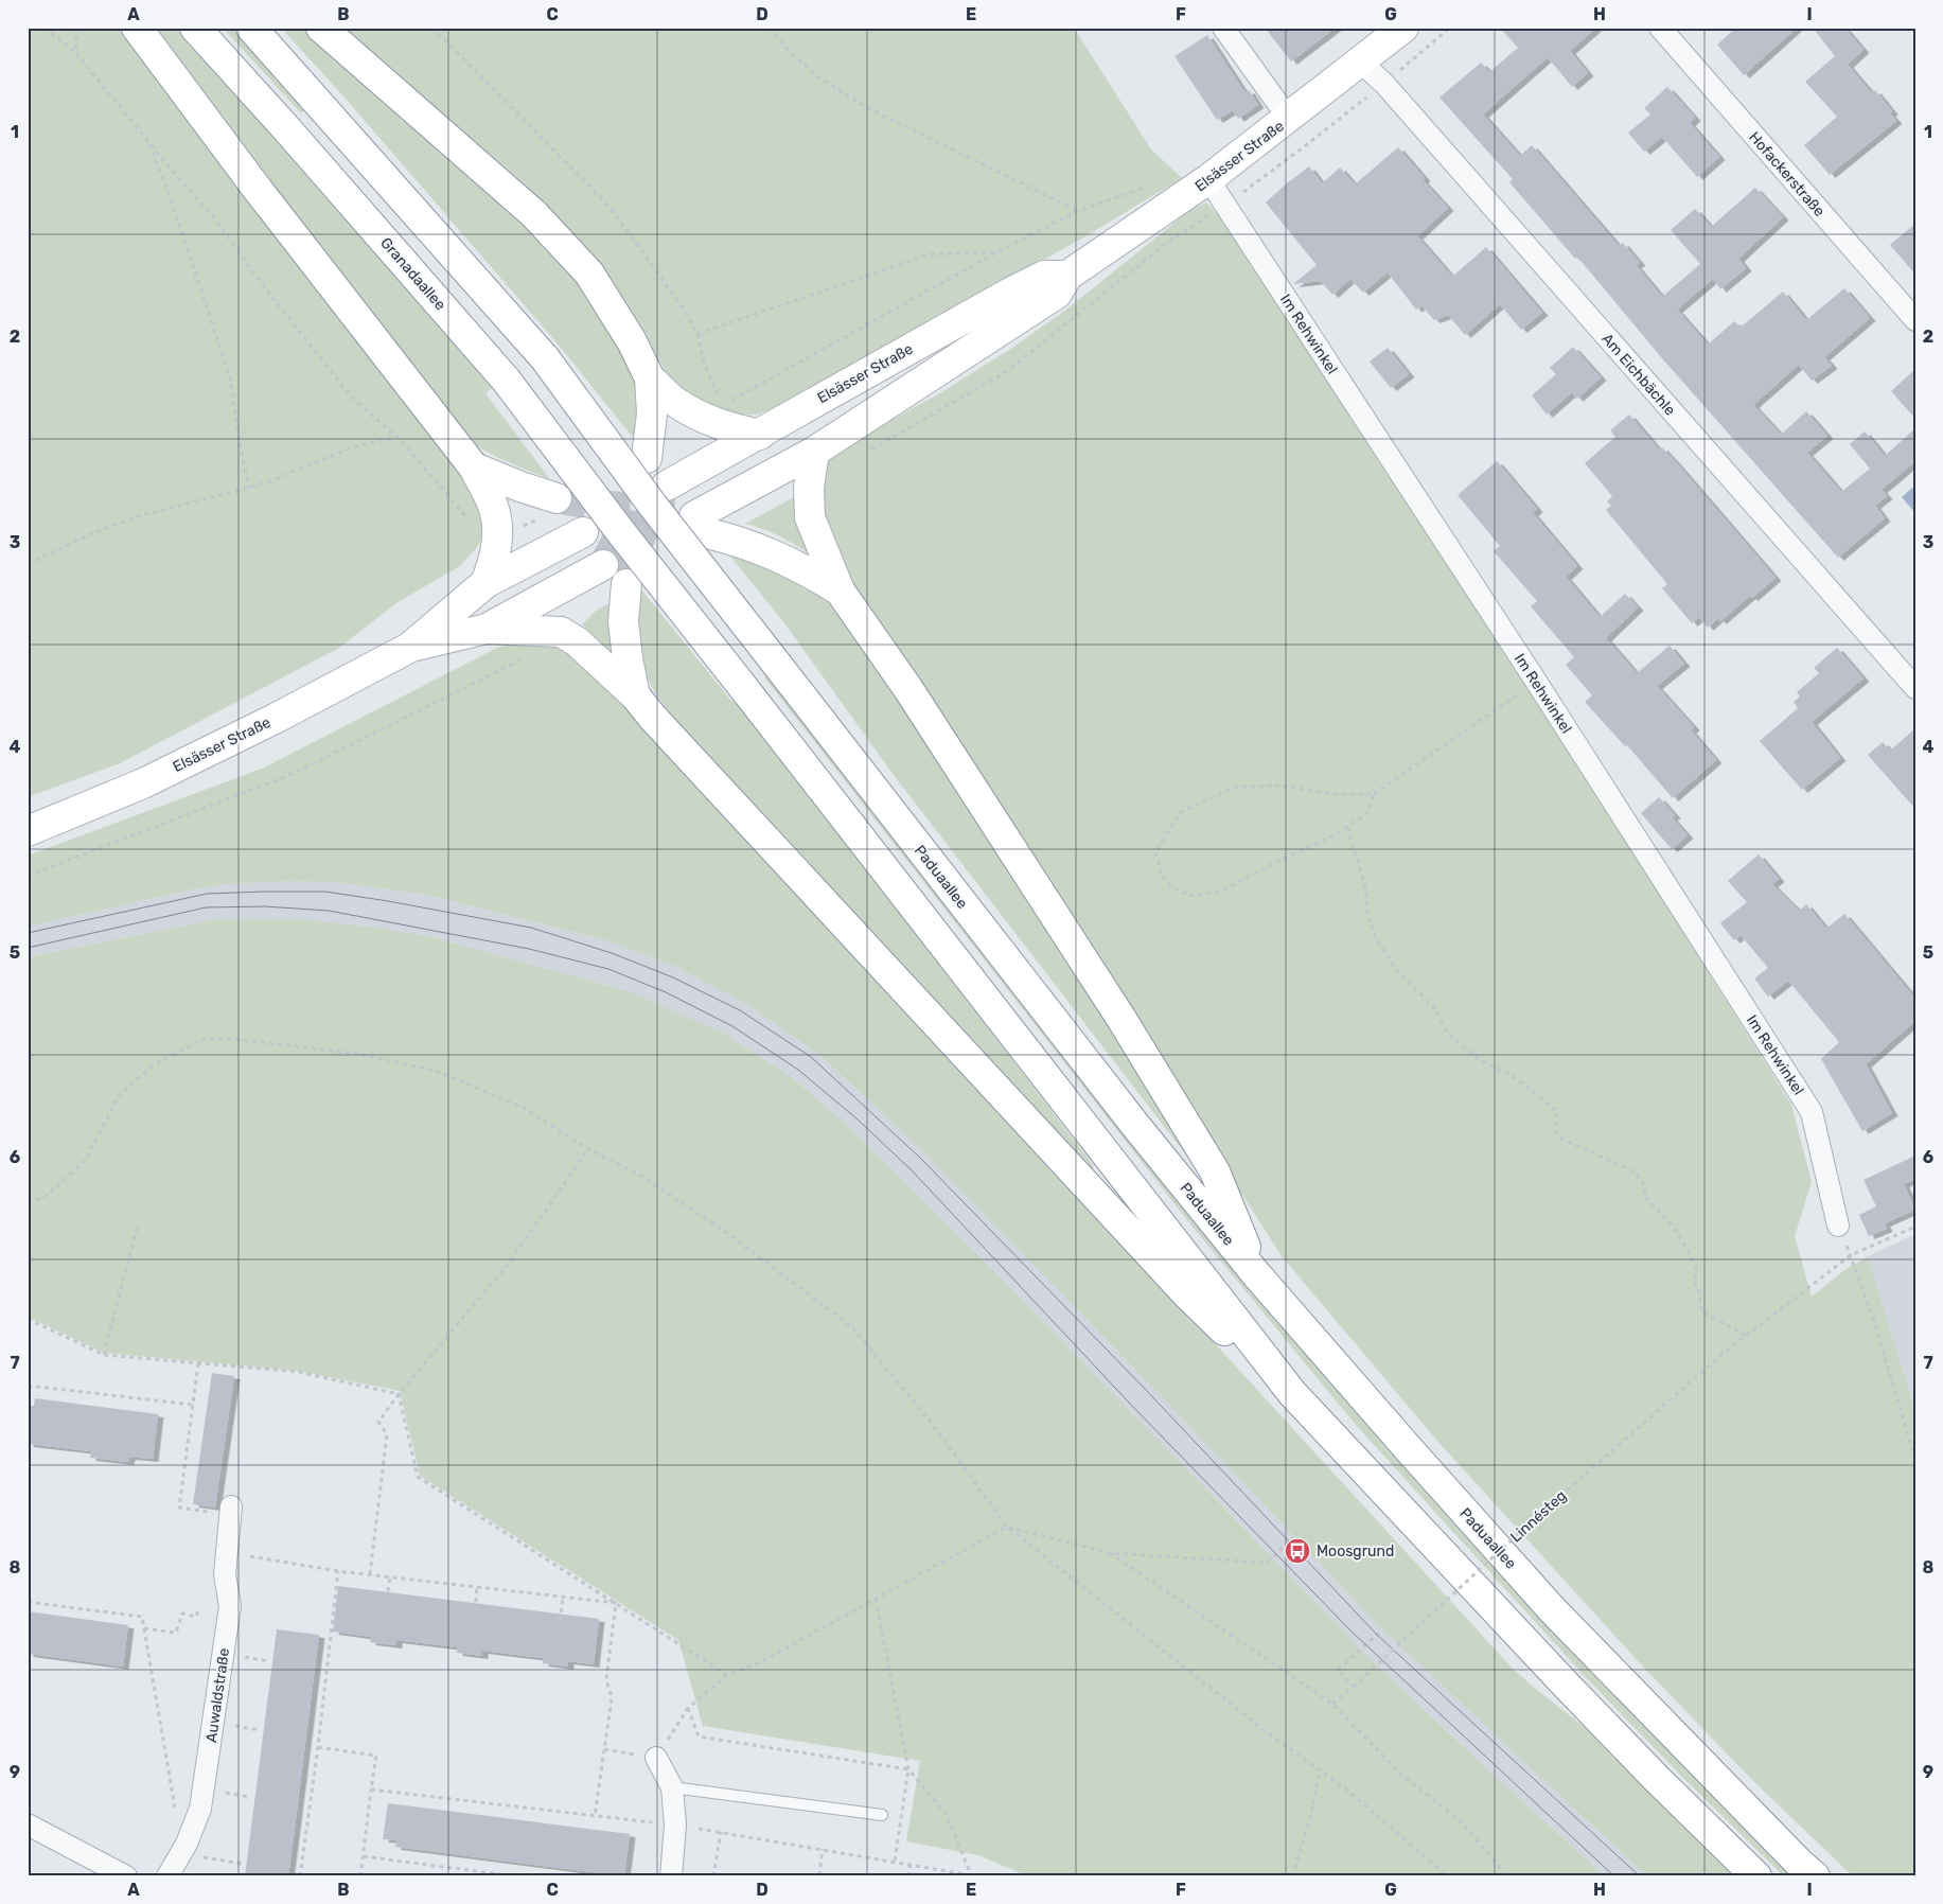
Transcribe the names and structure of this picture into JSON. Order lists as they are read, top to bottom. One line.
{"streets":{"main road":["Elsässer Straße","Granadaallee","Paduaallee"],"street":["Hofackerstraße","Im Rehwinkel","Am Eichbächle","Auwaldstraße"],"path":["Linnésteg"]},"crossings":[["Elsässer Straße","Im Rehwinkel"],["Elsässer Straße","Am Eichbächle"],["Elsässer Straße","Paduaallee"]],"places":{"bus stop":["Moosgrund"]},"grid":{"columns":["A","B","C","D","E","F","G","H","I"],"rows":["1","2","3","4","5","6","7","8","9"]}}
